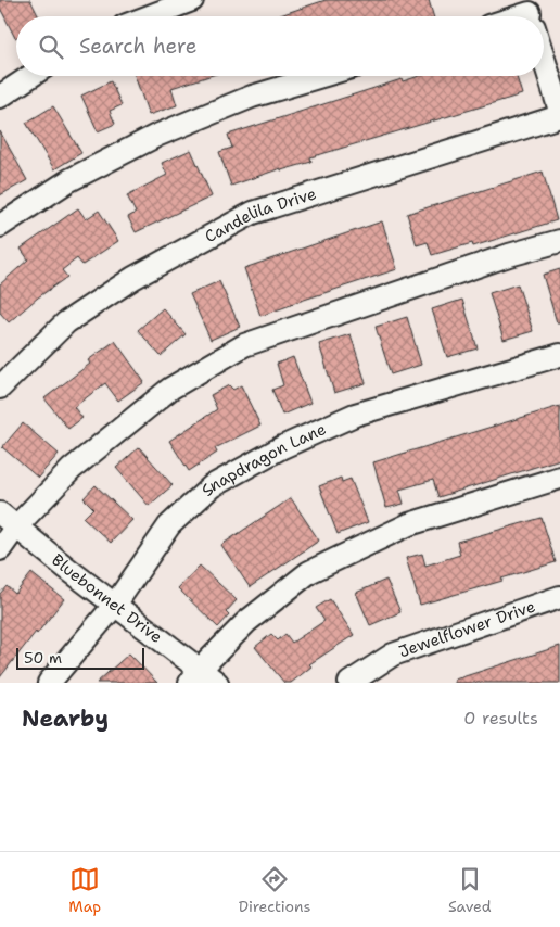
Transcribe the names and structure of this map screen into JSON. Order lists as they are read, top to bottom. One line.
{"streets":{"street":["Candelila Drive","Snapdragon Lane","Bluebonnet Drive","Jewelflower Drive"]},"crossings":[["Snapdragon Lane","Bluebonnet Drive"]],"scale_bar":"50 m","page":{"search":"Search here","scale":"50 m","heading":["Nearby","0 results"],"nav":["Map","Directions","Saved"]}}
